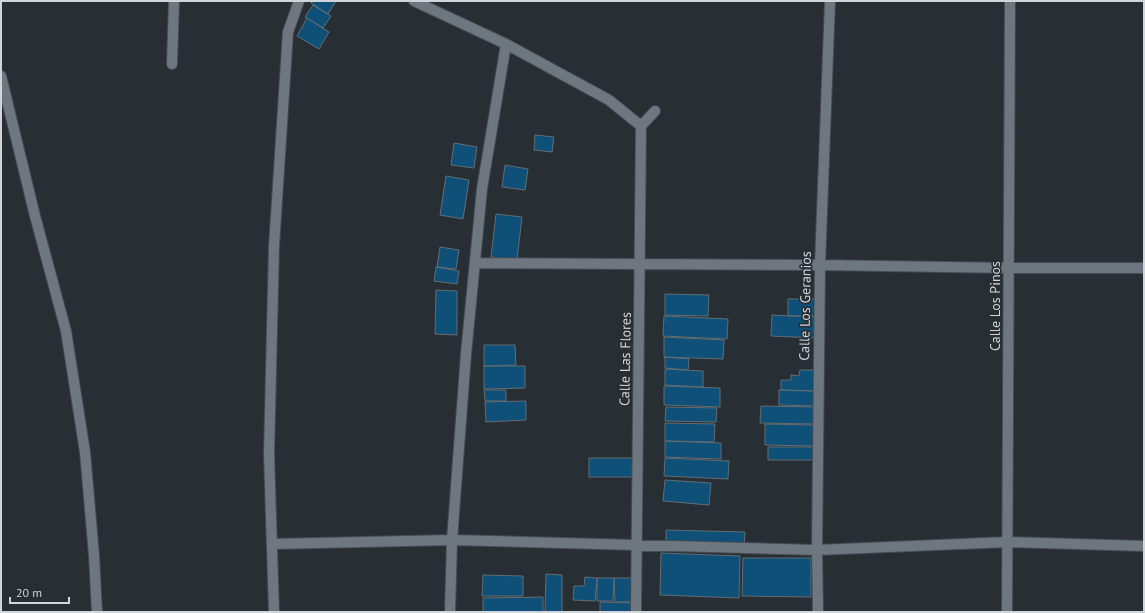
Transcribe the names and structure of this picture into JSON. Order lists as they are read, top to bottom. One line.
{"streets":{"street":["Calle Los Geranios","Calle Los Pinos","Calle Las Flores"]},"scale_bar":"20 m"}
